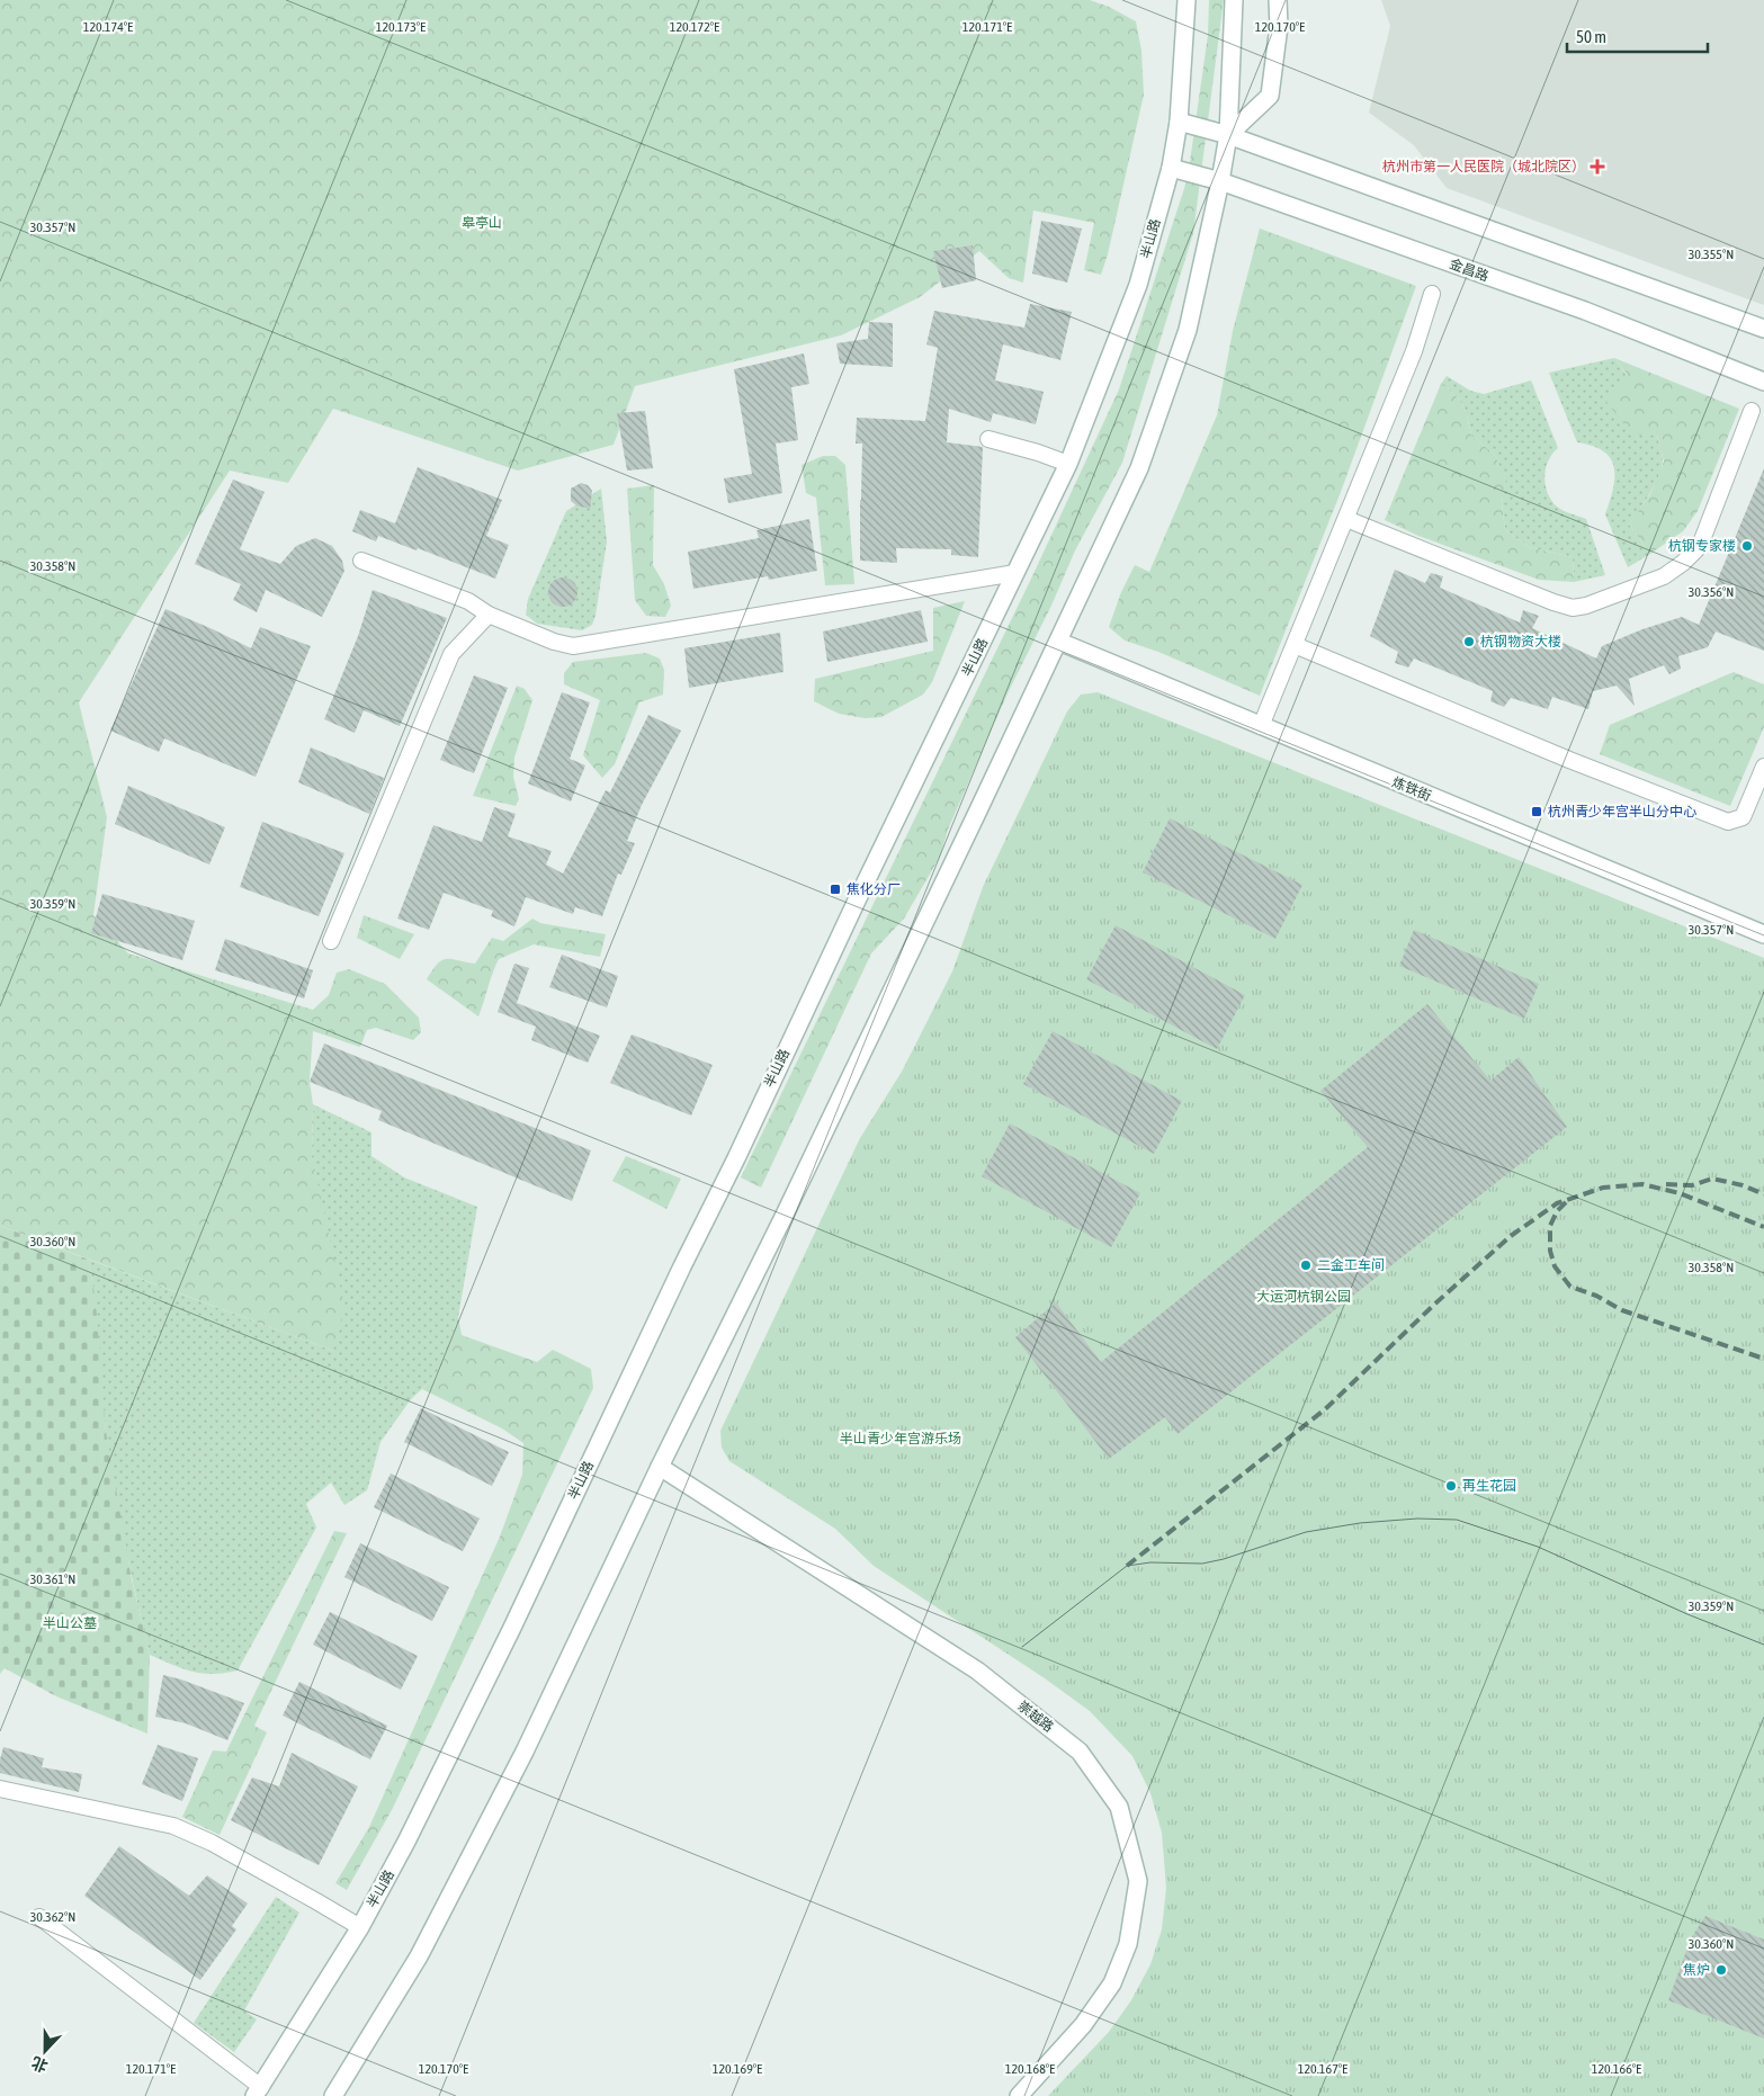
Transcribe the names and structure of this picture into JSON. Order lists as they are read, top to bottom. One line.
{"streets":{"main road":["半山路","金昌路","炼铁街","崇越路"]},"crossings":[["半山路","金昌路"]],"parks":["皋亭山","大运河杭钢公园","半山青少年宫游乐场","半山公墓"],"places":{"health":["杭州市第一人民医院（城北院区）"],"other":["杭钢专家楼","杭钢物资大楼","二金工车间","再生花园","焦炉"],"transit":["杭州青少年宫半山分中心","焦化分厂"]},"scale_bar":"50 m","north":"bottom","coordinates":["120.172°E","120.174°E","120.173°E","120.171°E","120.170°E","30.357°N","30.355°N","30.358°N","30.356°N","30.359°N","30.360°N","30.361°N","30.362°N","120.169°E","120.168°E","120.167°E","120.166°E"]}
